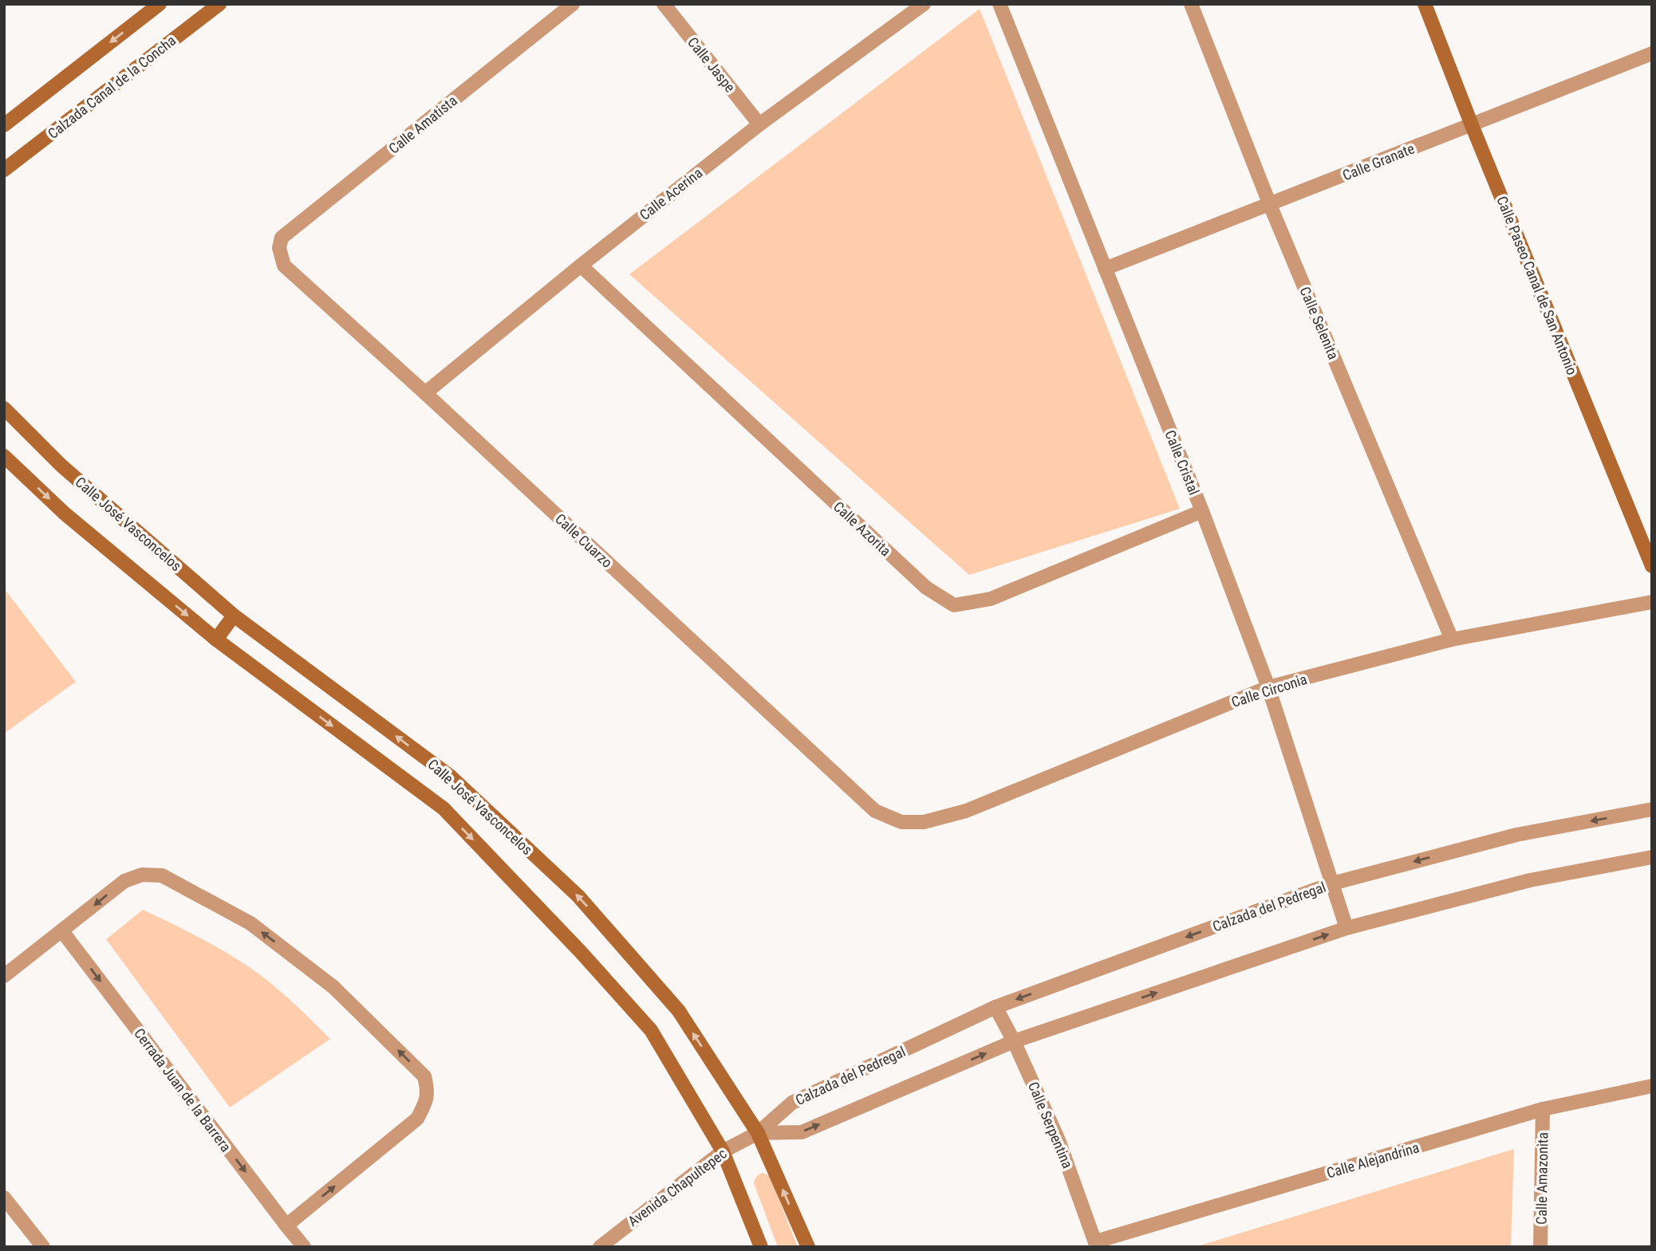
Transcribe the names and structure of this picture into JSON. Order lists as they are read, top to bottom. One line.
{"streets":{"street":["Calle Jaspe","Calzada Canal de la Concha","Calle Amatista","Calle Granate","Calle Acerina","Calle Paseo Canal de San Antonio","Calle Selenita","Calle Cristal","Calle José Vasconcelos","Calle Azorita","Calle Cuarzo","Calle Circonia","Calzada del Pedregal","Cerrada Juan de la Barrera","Calle Serpentina","Calle Alejandrina","Calle Amazonita","Avenida Chapultepec"]},"crossings":[["Calle Jaspe","Calle Acerina"],["Calle Amatista","Calle Cuarzo"],["Calle Granate","Calle Paseo Canal de San Antonio"],["Calle Granate","Calle Selenita"],["Calle Granate","Calle Cristal"],["Calle Acerina","Calle Azorita"],["Calle Acerina","Calle Cuarzo"],["Calle Selenita","Calle Circonia"],["Calle Cristal","Calle Azorita"],["Calle Cristal","Calle Circonia"],["Calle Cristal","Calzada del Pedregal"],["Calle José Vasconcelos","Calzada del Pedregal"],["Calle José Vasconcelos","Avenida Chapultepec"],["Calle Cuarzo","Calle Circonia"],["Calzada del Pedregal","Calle Serpentina"],["Calzada del Pedregal","Avenida Chapultepec"],["Calle Serpentina","Calle Alejandrina"],["Calle Alejandrina","Calle Amazonita"]],"one_way":["Cerrada Juan de la Barrera"]}
